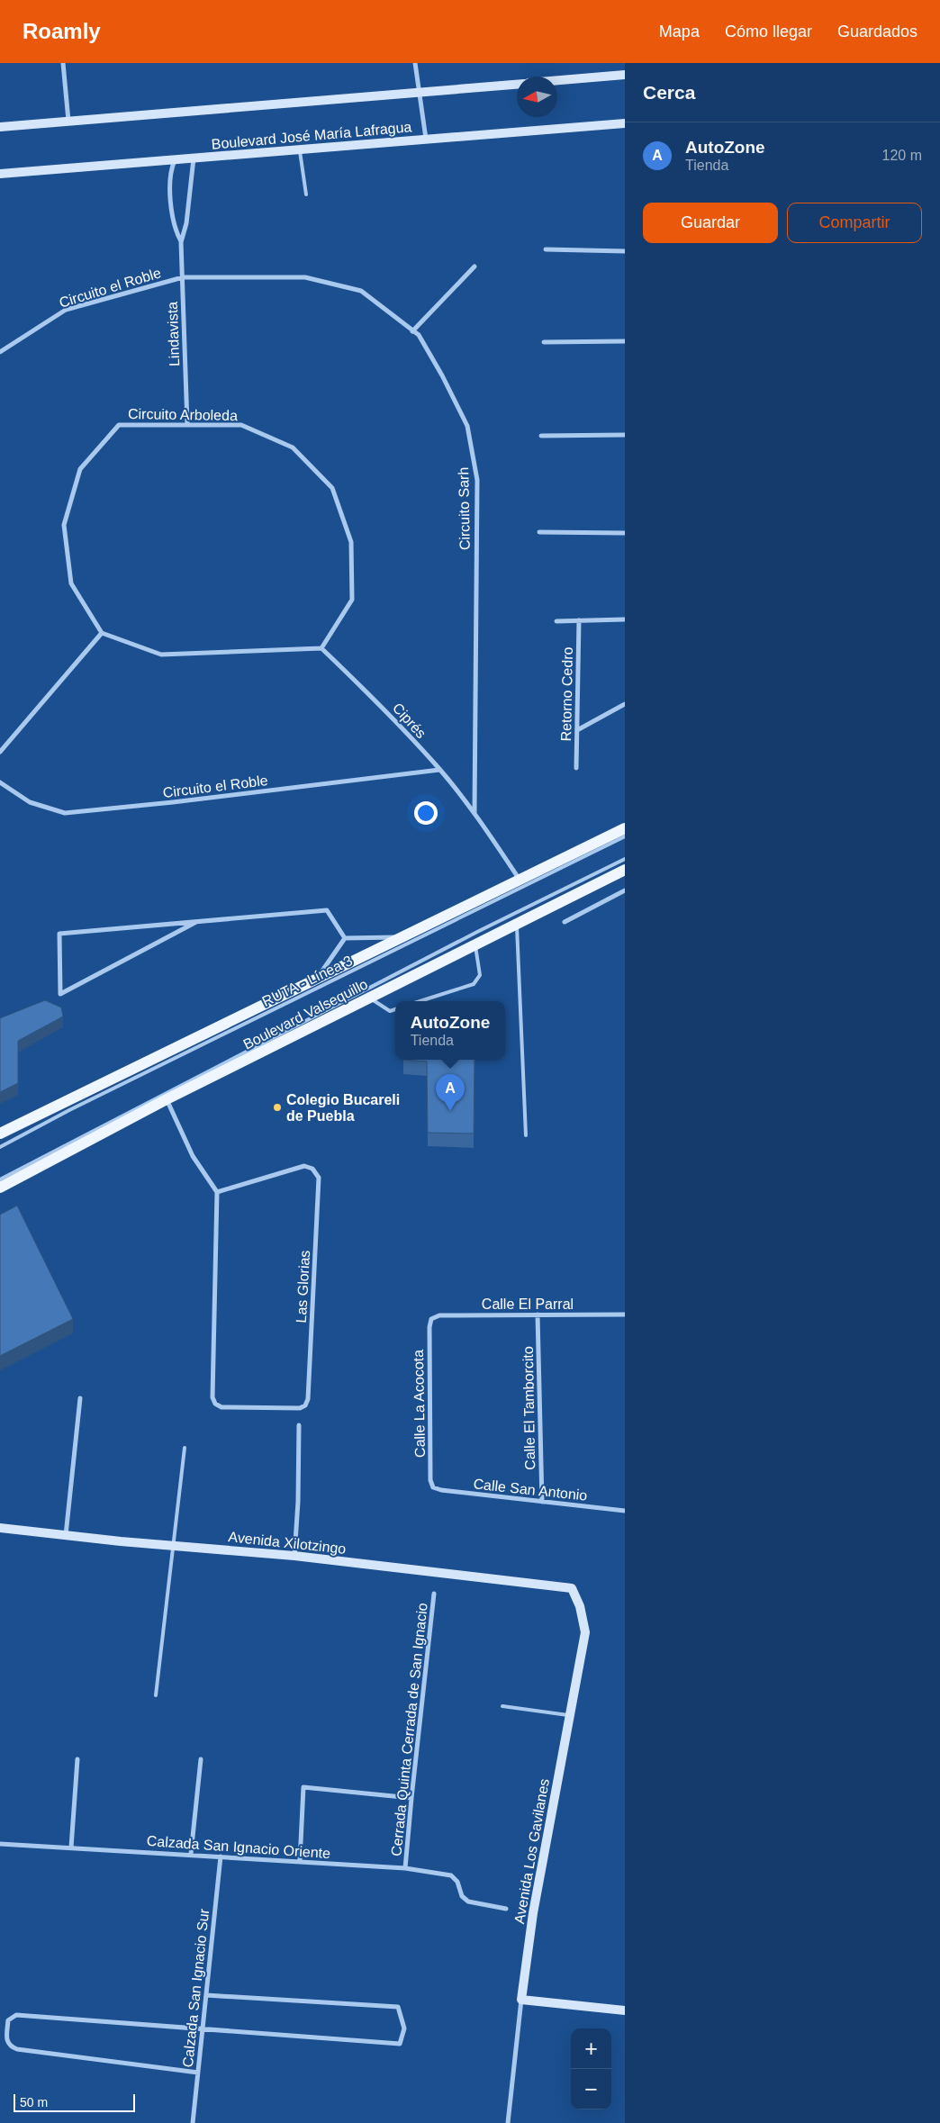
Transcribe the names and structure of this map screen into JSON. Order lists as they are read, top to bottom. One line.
{"streets":{"main road":["Boulevard José María Lafragua","Boulevard Valsequillo","Avenida Xilotzingo","Avenida Los Gavilanes"],"street":["Circuito el Roble","Lindavista","Circuito Arboleda","Circuito Sarh","Retorno Cedro","Ciprés","Las Glorias","Calle El Parral","Calle La Acocota","Calle El Tamborcito","Calle San Antonio","Cerrada Quinta Cerrada de San Ignacio","Calzada San Ignacio Oriente","Calzada San Ignacio Sur"],"lane":["RUTA - Línea 3"]},"crossings":[["Boulevard José María Lafragua","Lindavista"],["Circuito el Roble","Lindavista"],["Circuito el Roble","Circuito Sarh"],["Circuito el Roble","Ciprés"],["Lindavista","Circuito Arboleda"],["Lindavista","Circuito Sarh"],["Circuito Arboleda","Ciprés"],["Circuito Sarh","Ciprés"],["Calle El Parral","Calle La Acocota"],["Calle El Parral","Calle El Tamborcito"],["Calle La Acocota","Calle San Antonio"],["Calle El Tamborcito","Calle San Antonio"],["Avenida Xilotzingo","Avenida Los Gavilanes"],["Cerrada Quinta Cerrada de San Ignacio","Calzada San Ignacio Oriente"],["Calzada San Ignacio Oriente","Calzada San Ignacio Sur"]],"places":["Colegio Bucareli de Puebla"],"scale_bar":"50 m","north":"left","page":{"header":"Roamly","nav":["Mapa","Cómo llegar","Guardados"],"heading":"Cerca","list":[{"mark":"A","name":"AutoZone","note":"Tienda","value":"120 m"}],"buttons":["Guardar","Compartir"],"popup":["AutoZone","Tienda"],"pins":"A","map_buttons":["+","−"],"scale":"50 m"}}
